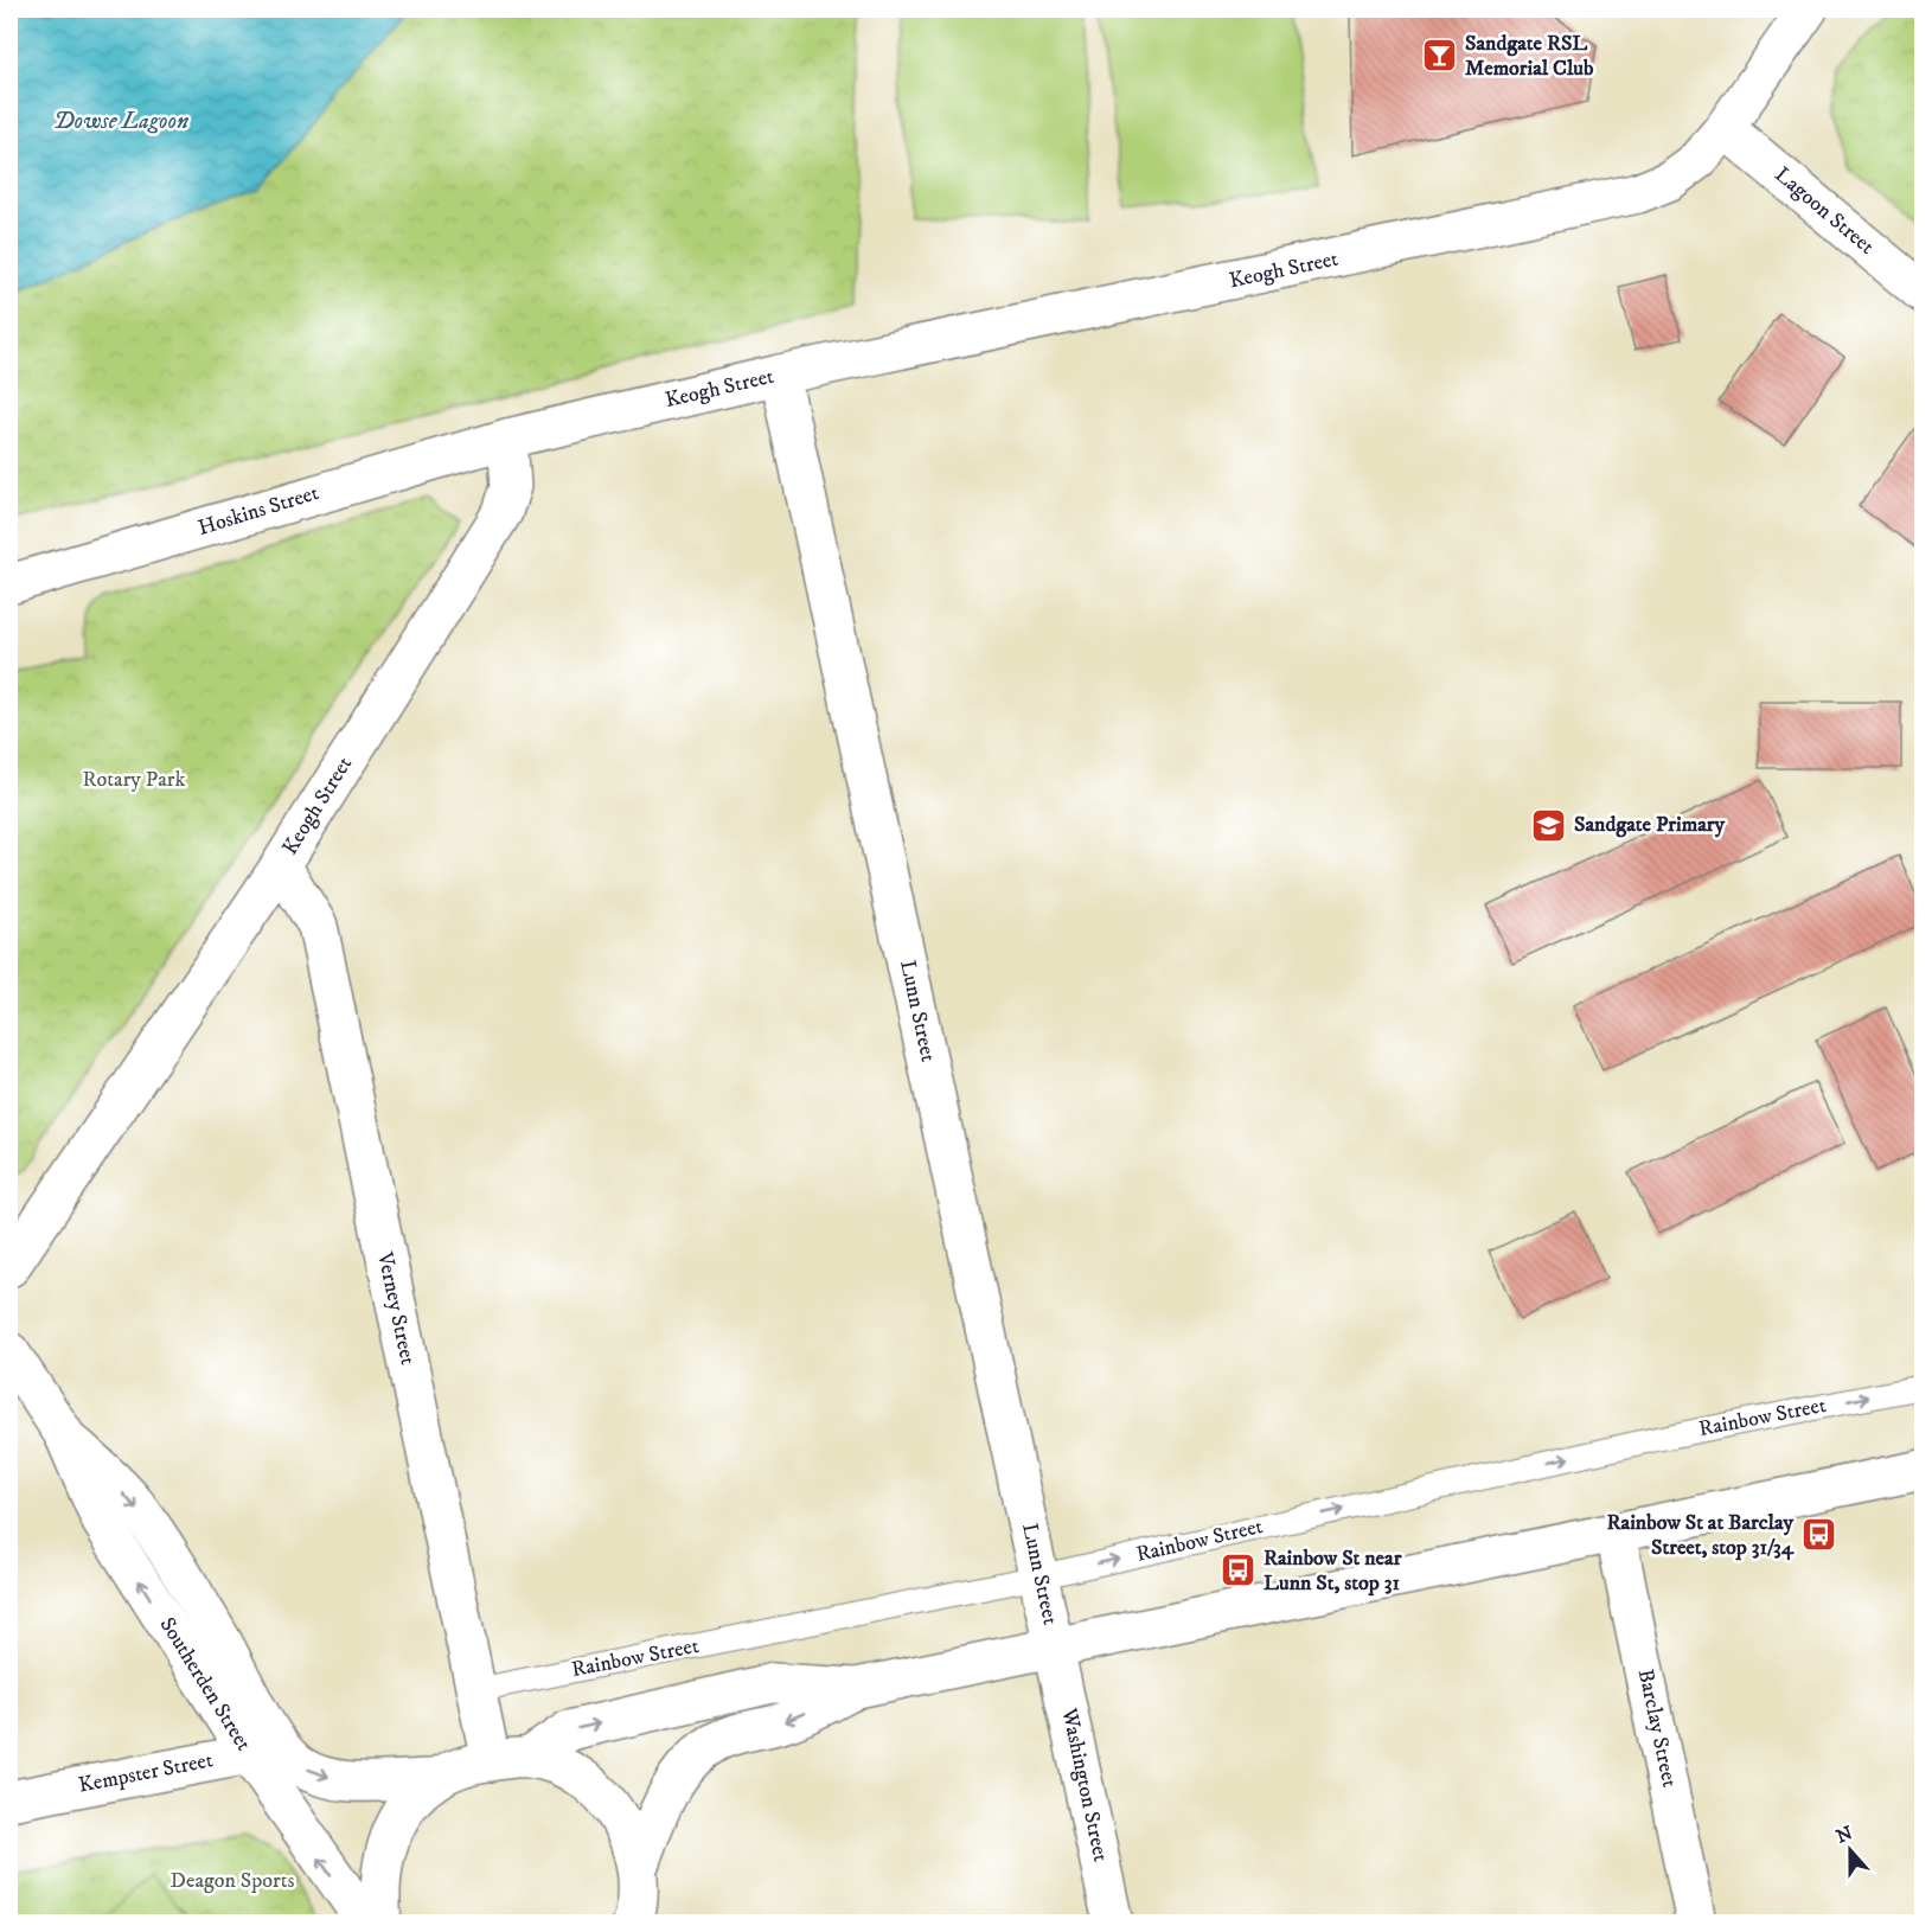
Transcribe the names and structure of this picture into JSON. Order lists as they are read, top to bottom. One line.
{"streets":{"street":["Lagoon Street","Keogh Street","Hoskins Street","Lunn Street","Verney Street","Southerden Street","Barclay Street","Kempster Street","Washington Street"],"lane":["Rainbow Street"]},"crossings":[["Lagoon Street","Keogh Street"],["Keogh Street","Hoskins Street"],["Keogh Street","Lunn Street"],["Keogh Street","Verney Street"],["Lunn Street","Rainbow Street"],["Lunn Street","Washington Street"],["Verney Street","Rainbow Street"],["Southerden Street","Kempster Street"]],"one_way":["Rainbow Street"],"water":["Dowse Lagoon"],"parks":["Rotary Park","Deagon Sports"],"places":{"bar":["Sandgate RSL Memorial Club"],"school or university":["Sandgate Primary"],"bus stop":["Rainbow St at Barclay Street, stop 31/34","Rainbow St near Lunn St, stop 31"]},"north":"top"}
